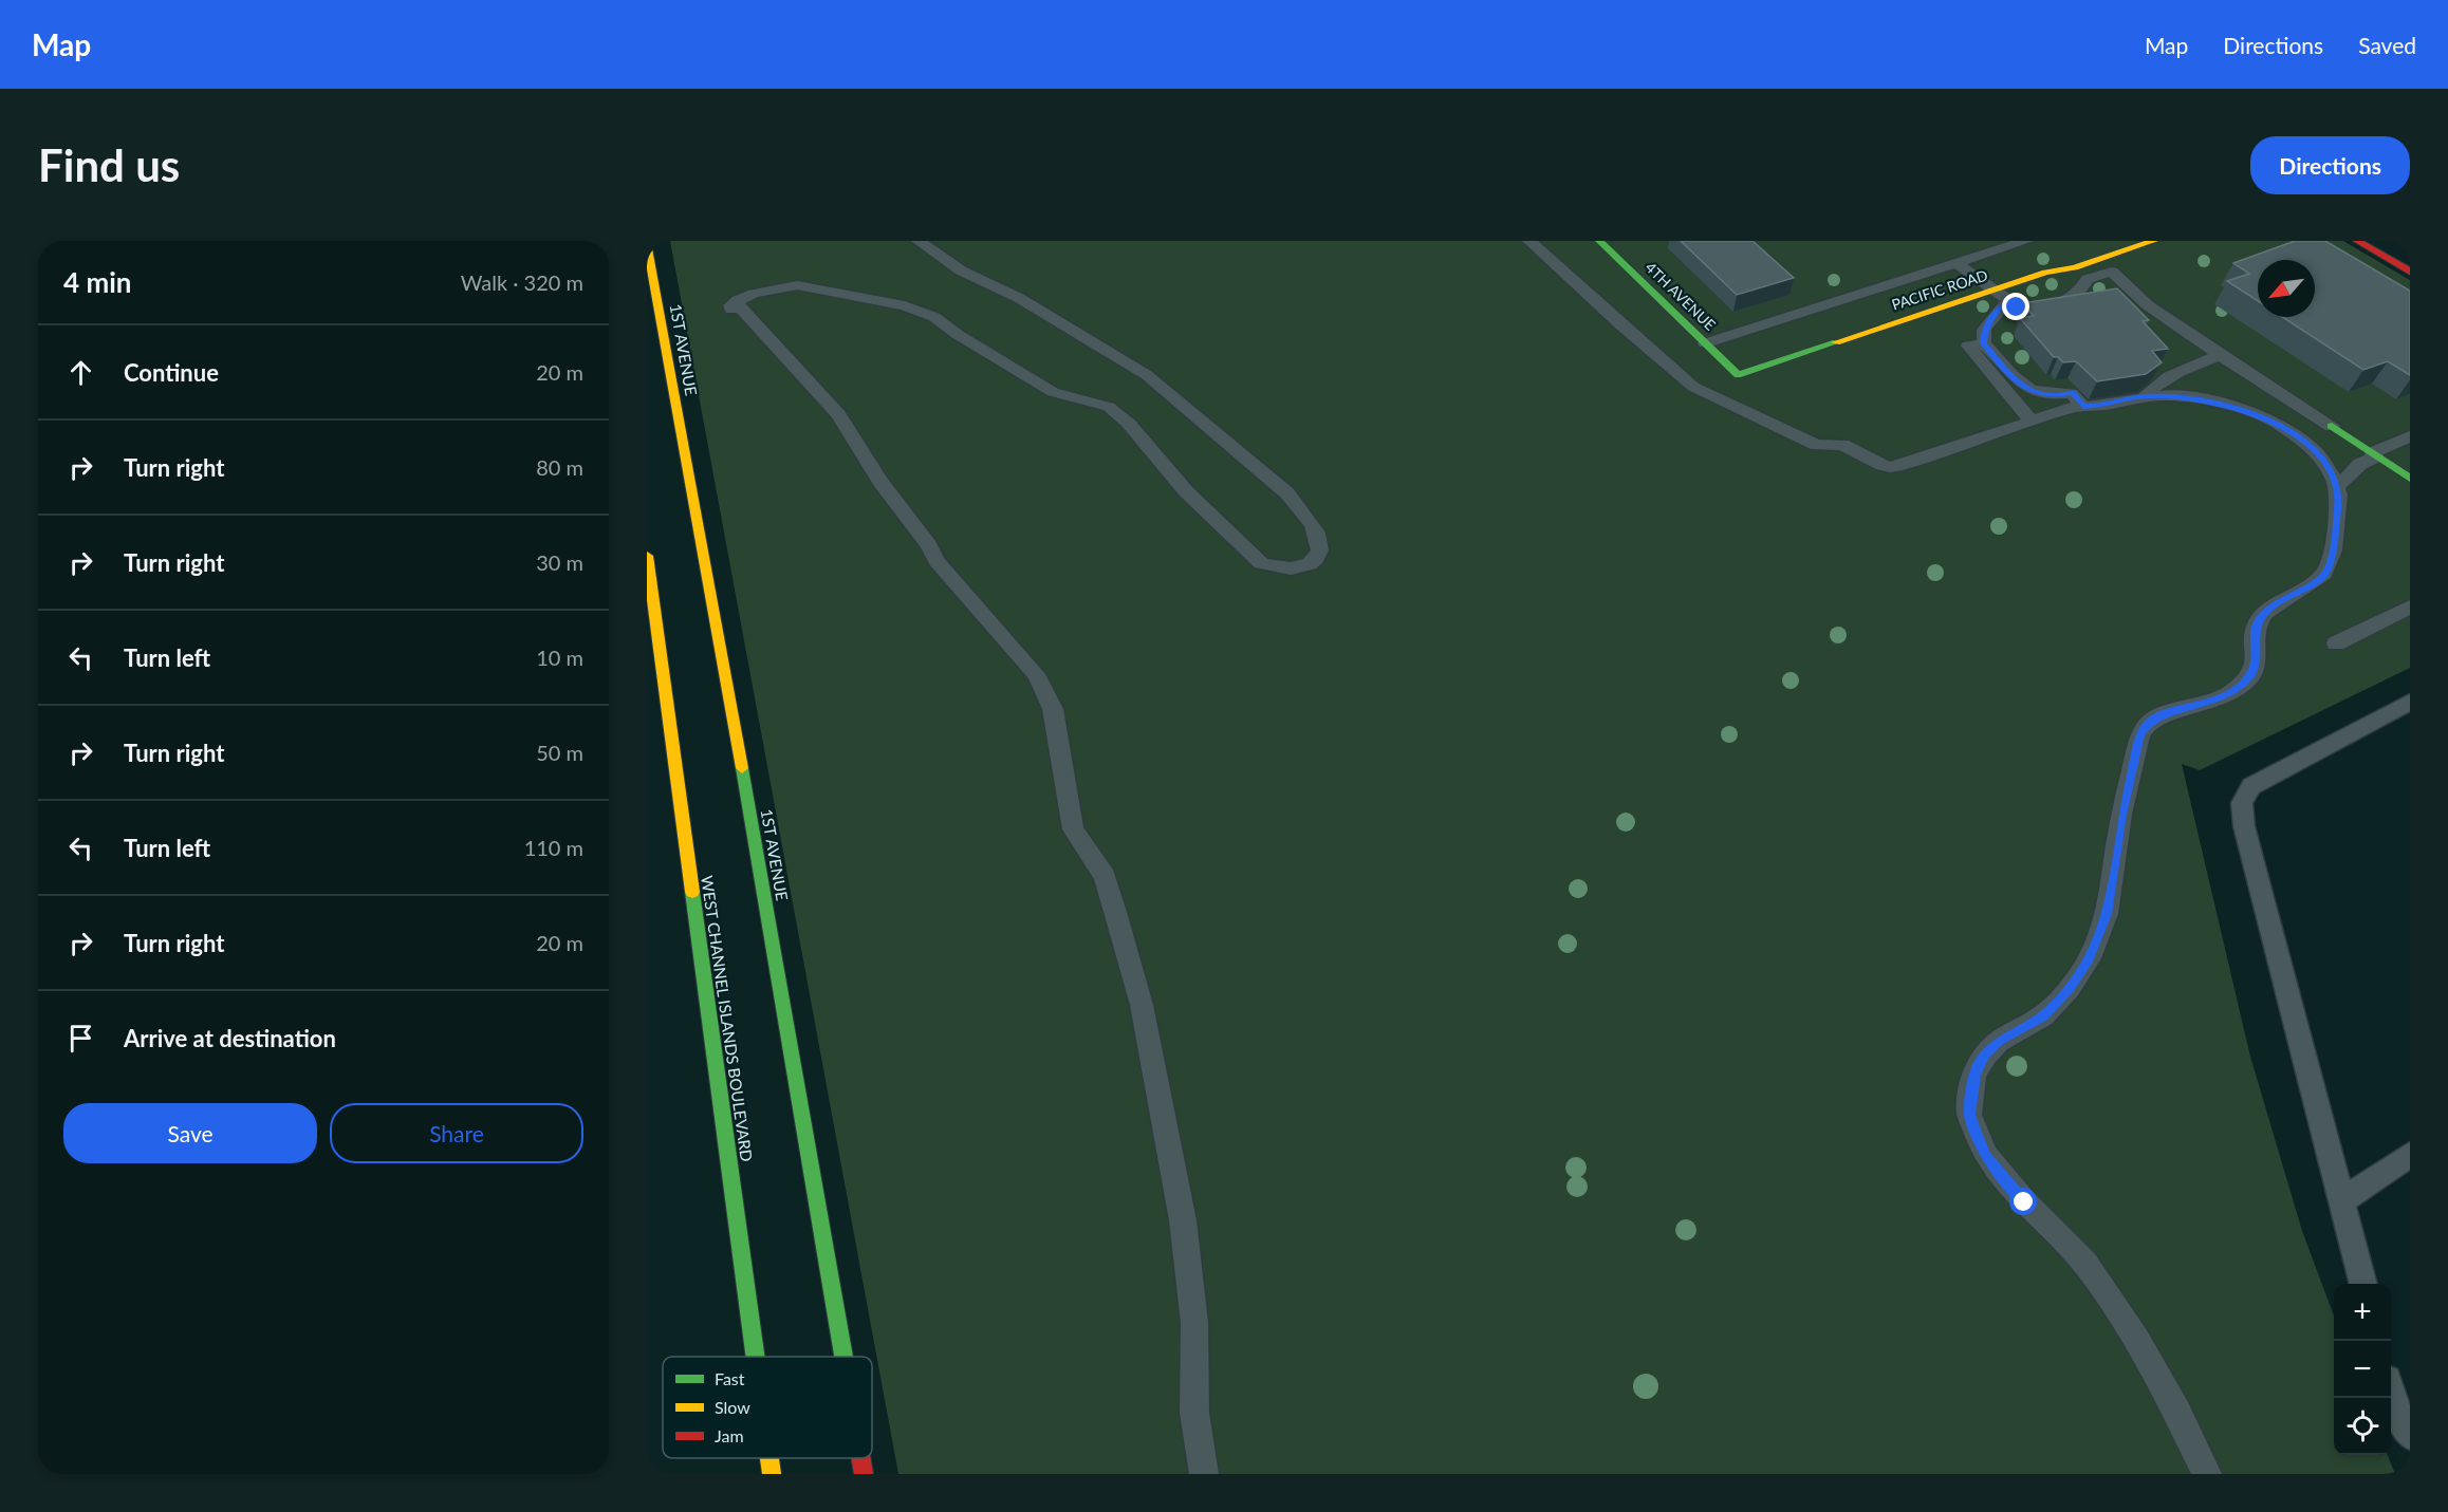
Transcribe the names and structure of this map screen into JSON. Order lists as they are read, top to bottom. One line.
{"streets":{"street":["PACIFIC ROAD","4TH AVENUE","1ST AVENUE","WEST CHANNEL ISLANDS BOULEVARD"]},"crossings":[["PACIFIC ROAD","4TH AVENUE"]],"legend":["Fast","Slow","Jam"],"north":"bottom left","page":{"header":"Map","nav":["Map","Directions","Saved"],"buttons":["Directions",["Save","Share"]],"title":"Find us","heading":["4 min","Walk · 320 m"],"list":[["Continue","20 m"],["Turn right","80 m"],["Turn right","30 m"],["Turn left","10 m"],["Turn right","50 m"],["Turn left","110 m"],["Turn right","20 m"],"Arrive at destination"],"map_buttons":["+","−"]}}
